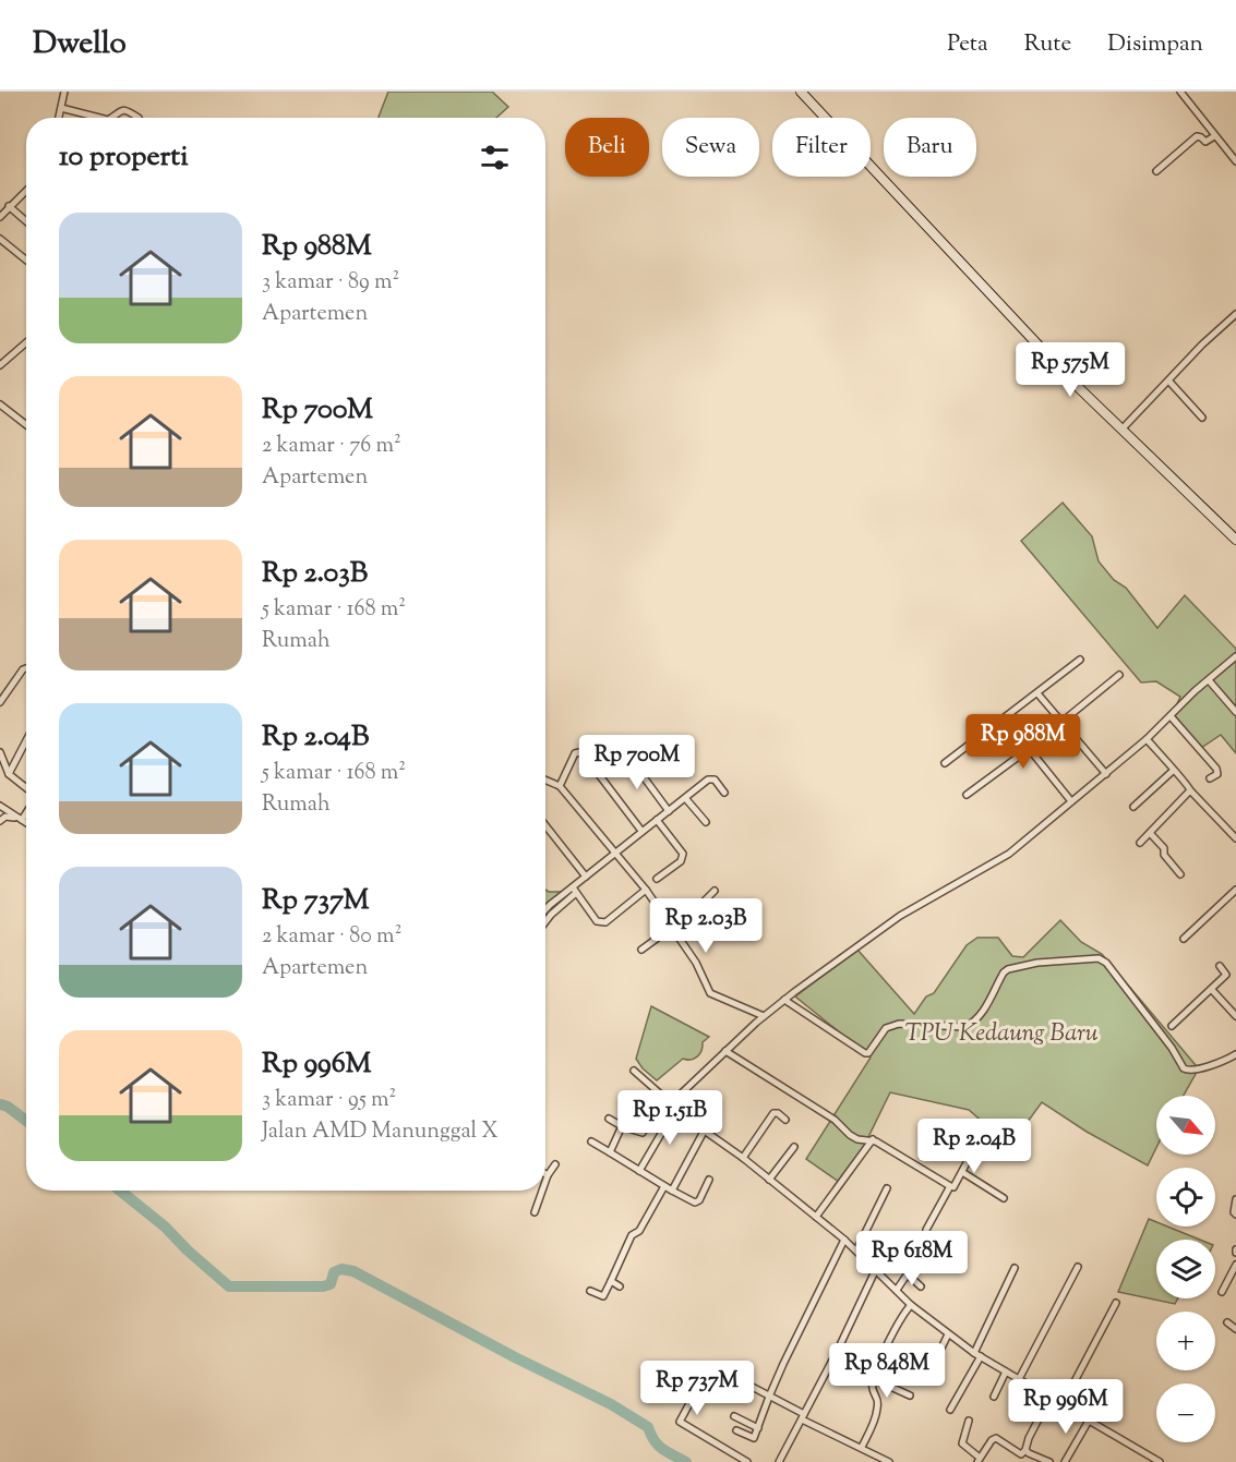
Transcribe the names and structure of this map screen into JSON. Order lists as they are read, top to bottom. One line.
{"parks":["TPU Kedaung Baru"],"north":"bottom right","page":{"header":"Dwello","nav":["Peta","Rute","Disimpan"],"chip":["Beli","Sewa","Filter","Baru"],"heading":"10 properti","list":[{"name":"Rp 988M","note":"3 kamar · 89 m² · Apartemen"},{"name":"Rp 700M","note":"2 kamar · 76 m² · Apartemen"},{"name":"Rp 2.03B","note":"5 kamar · 168 m² · Rumah"},{"name":"Rp 2.04B","note":"5 kamar · 168 m² · Rumah"},{"name":"Rp 737M","note":"2 kamar · 80 m² · Apartemen"},{"name":"Rp 996M","note":"3 kamar · 95 m² · Jalan AMD Manunggal X"}],"price":["Rp 575M","Rp 988M","Rp 700M","Rp 2.03B","Rp 1.51B","Rp 2.04B","Rp 618M","Rp 848M","Rp 737M","Rp 996M"],"map_buttons":["+","−"]}}
